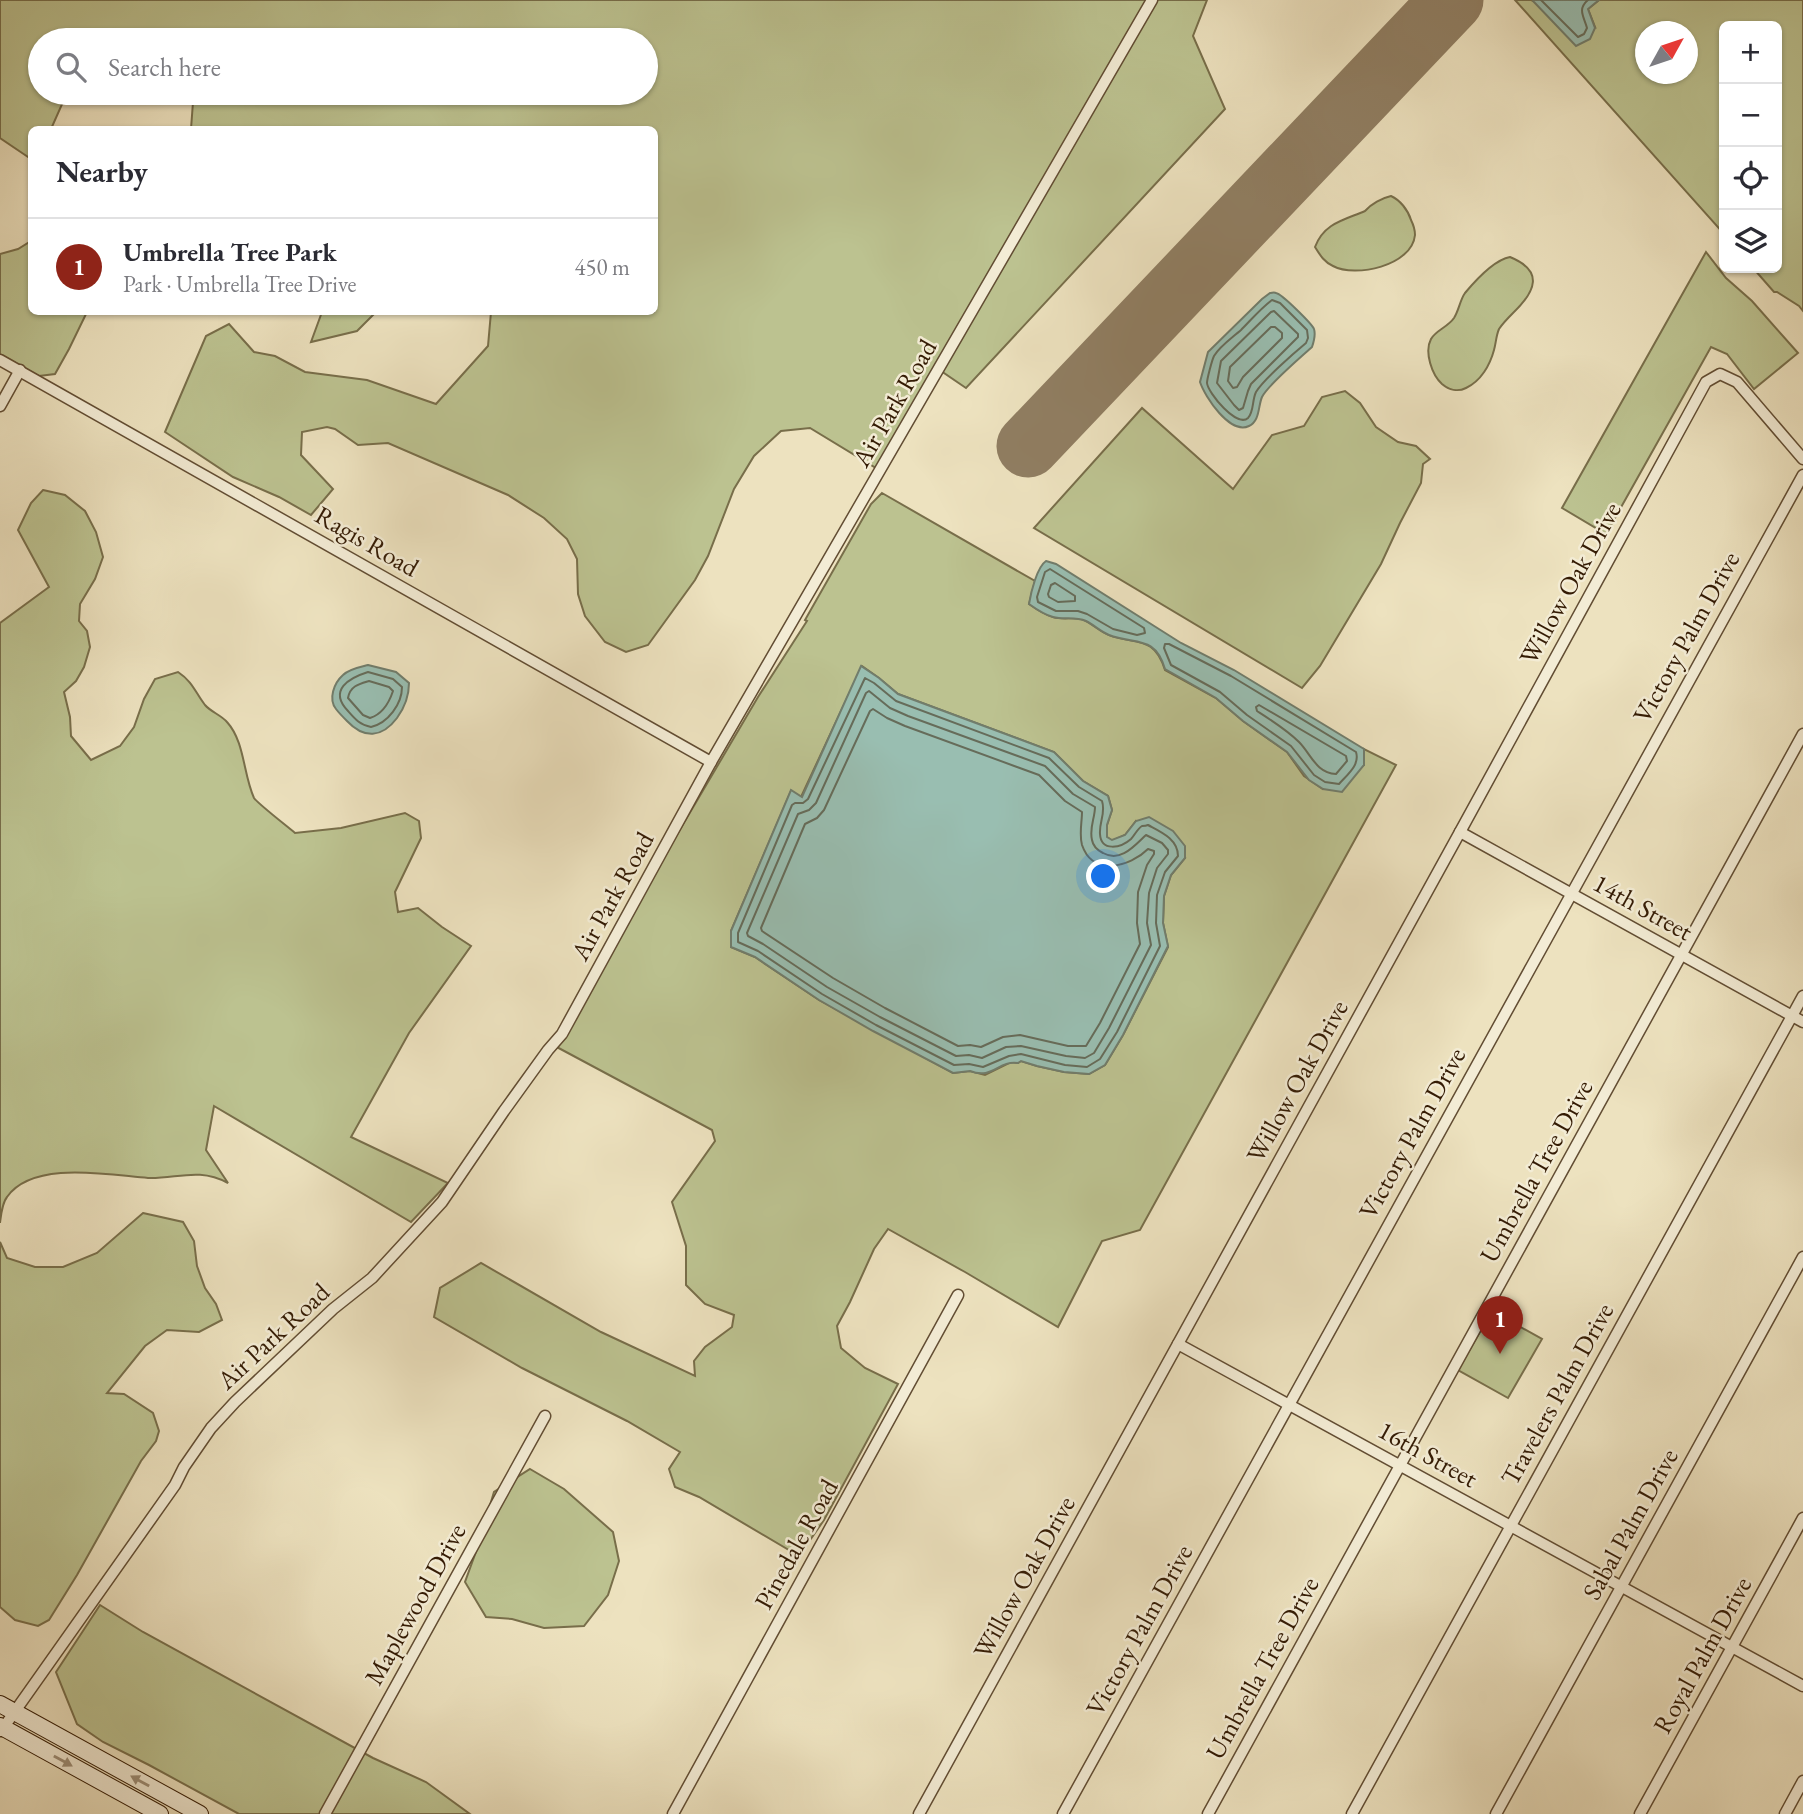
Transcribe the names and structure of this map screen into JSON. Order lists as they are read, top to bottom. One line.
{"streets":{"street":["Air Park Road","Ragis Road","Willow Oak Drive","Victory Palm Drive","14th Street","Umbrella Tree Drive","Travelers Palm Drive","16th Street","Sabal Palm Drive","Pinedale Road","Maplewood Drive","Royal Palm Drive"]},"crossings":[["Air Park Road","Ragis Road"],["Willow Oak Drive","14th Street"],["Willow Oak Drive","16th Street"],["Victory Palm Drive","14th Street"],["Victory Palm Drive","16th Street"],["14th Street","Umbrella Tree Drive"],["14th Street","Travelers Palm Drive"],["Umbrella Tree Drive","16th Street"],["Travelers Palm Drive","16th Street"],["16th Street","Sabal Palm Drive"],["16th Street","Royal Palm Drive"]],"north":"top right","page":{"map_buttons":["+","−"],"search":"Search here","heading":"Nearby","list":[{"mark":"1","name":"Umbrella Tree Park","note":"Park · Umbrella Tree Drive","value":"450 m"}],"pins":"1"}}
